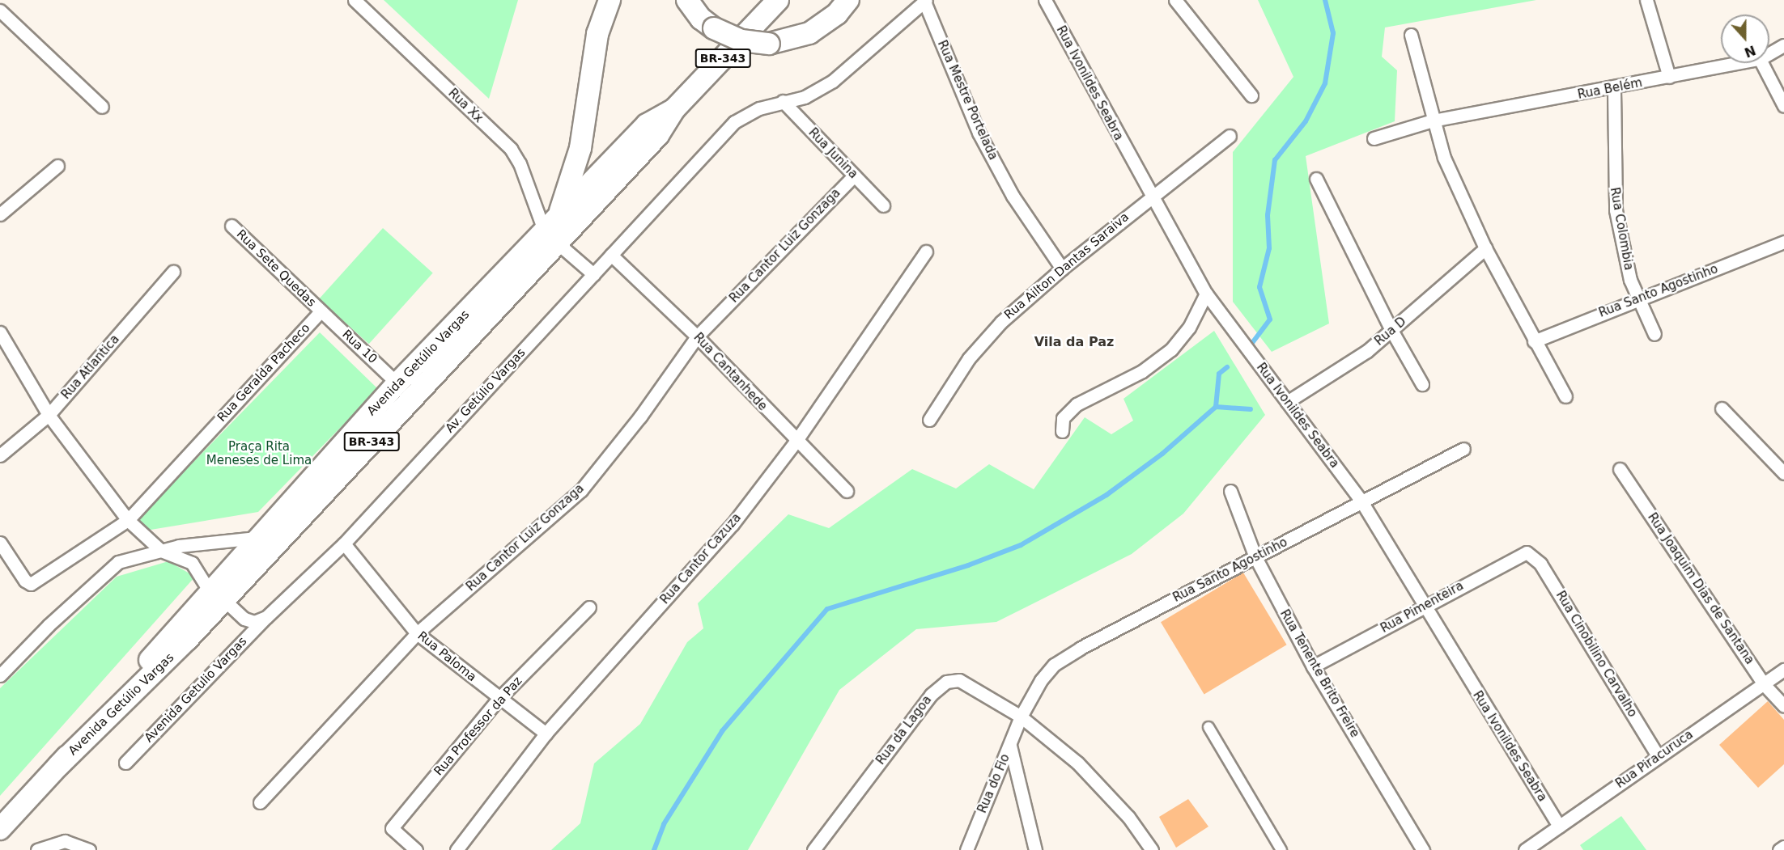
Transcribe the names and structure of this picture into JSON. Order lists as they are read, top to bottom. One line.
{"streets":{"highway":["BR-343","Avenida Getúlio Vargas"],"street":["Rua Ivonildes Seabra","Rua Belém","Rua Mestre Portelada","Rua Xx","Rua Junina","Rua Colombia","Rua Cantor Luiz Gonzaga","Rua Ailton Dantas Saraiva","Rua Sete Quedas","Rua Santo Agostinho","Rua D","Rua 10","Rua Atlantica","Rua Cantanhede","Rua Geralda Pacheco","Av. Getúlio Vargas","Rua Cantor Cazuza","Rua Joaquim Dias de Santana","Rua Pimenteira","Rua Cinobilino Carvalho","Rua Paloma","Rua Tenente Brito Freire","Avenida Getulio Vargas","Rua Professor da Paz","Rua da Lagoa","Rua Piracuruca","Rua do Fio"]},"crossings":[["Rua Ivonildes Seabra","Rua Ailton Dantas Saraiva"],["Rua Ivonildes Seabra","Rua Santo Agostinho"],["Rua Ivonildes Seabra","Rua D"],["Rua Ivonildes Seabra","Rua Pimenteira"],["Rua Ivonildes Seabra","Rua Piracuruca"],["Rua Belém","Rua Colombia"],["Rua Mestre Portelada","Rua Ailton Dantas Saraiva"],["Rua Xx","Avenida Getúlio Vargas"],["Rua Junina","Rua Cantor Luiz Gonzaga"],["Rua Junina","Av. Getúlio Vargas"],["Rua Colombia","Rua Santo Agostinho"],["Rua Cantor Luiz Gonzaga","Rua Cantanhede"],["Rua Cantor Luiz Gonzaga","Rua Paloma"],["Rua Sete Quedas","Rua 10"],["Rua Sete Quedas","Rua Geralda Pacheco"],["Rua Santo Agostinho","Rua Tenente Brito Freire"],["Rua Santo Agostinho","Rua da Lagoa"],["Rua Santo Agostinho","Rua do Fio"],["Rua 10","Avenida Getúlio Vargas"],["Rua 10","Rua Geralda Pacheco"],["Rua Cantanhede","Av. Getúlio Vargas"],["Rua Cantanhede","Rua Cantor Cazuza"],["Av. Getúlio Vargas","Rua Paloma"],["Av. Getúlio Vargas","Avenida Getulio Vargas"],["Rua Cantor Cazuza","Rua Paloma"],["Rua Joaquim Dias de Santana","Rua Piracuruca"],["Rua Pimenteira","Rua Cinobilino Carvalho"],["Rua Pimenteira","Rua Tenente Brito Freire"],["Rua Cinobilino Carvalho","Rua Piracuruca"],["Rua Paloma","Rua Professor da Paz"],["Rua da Lagoa","Rua do Fio"]],"districts":["Vila da Paz"],"parks":["Praça Rita Meneses de Lima"],"north":"bottom"}
